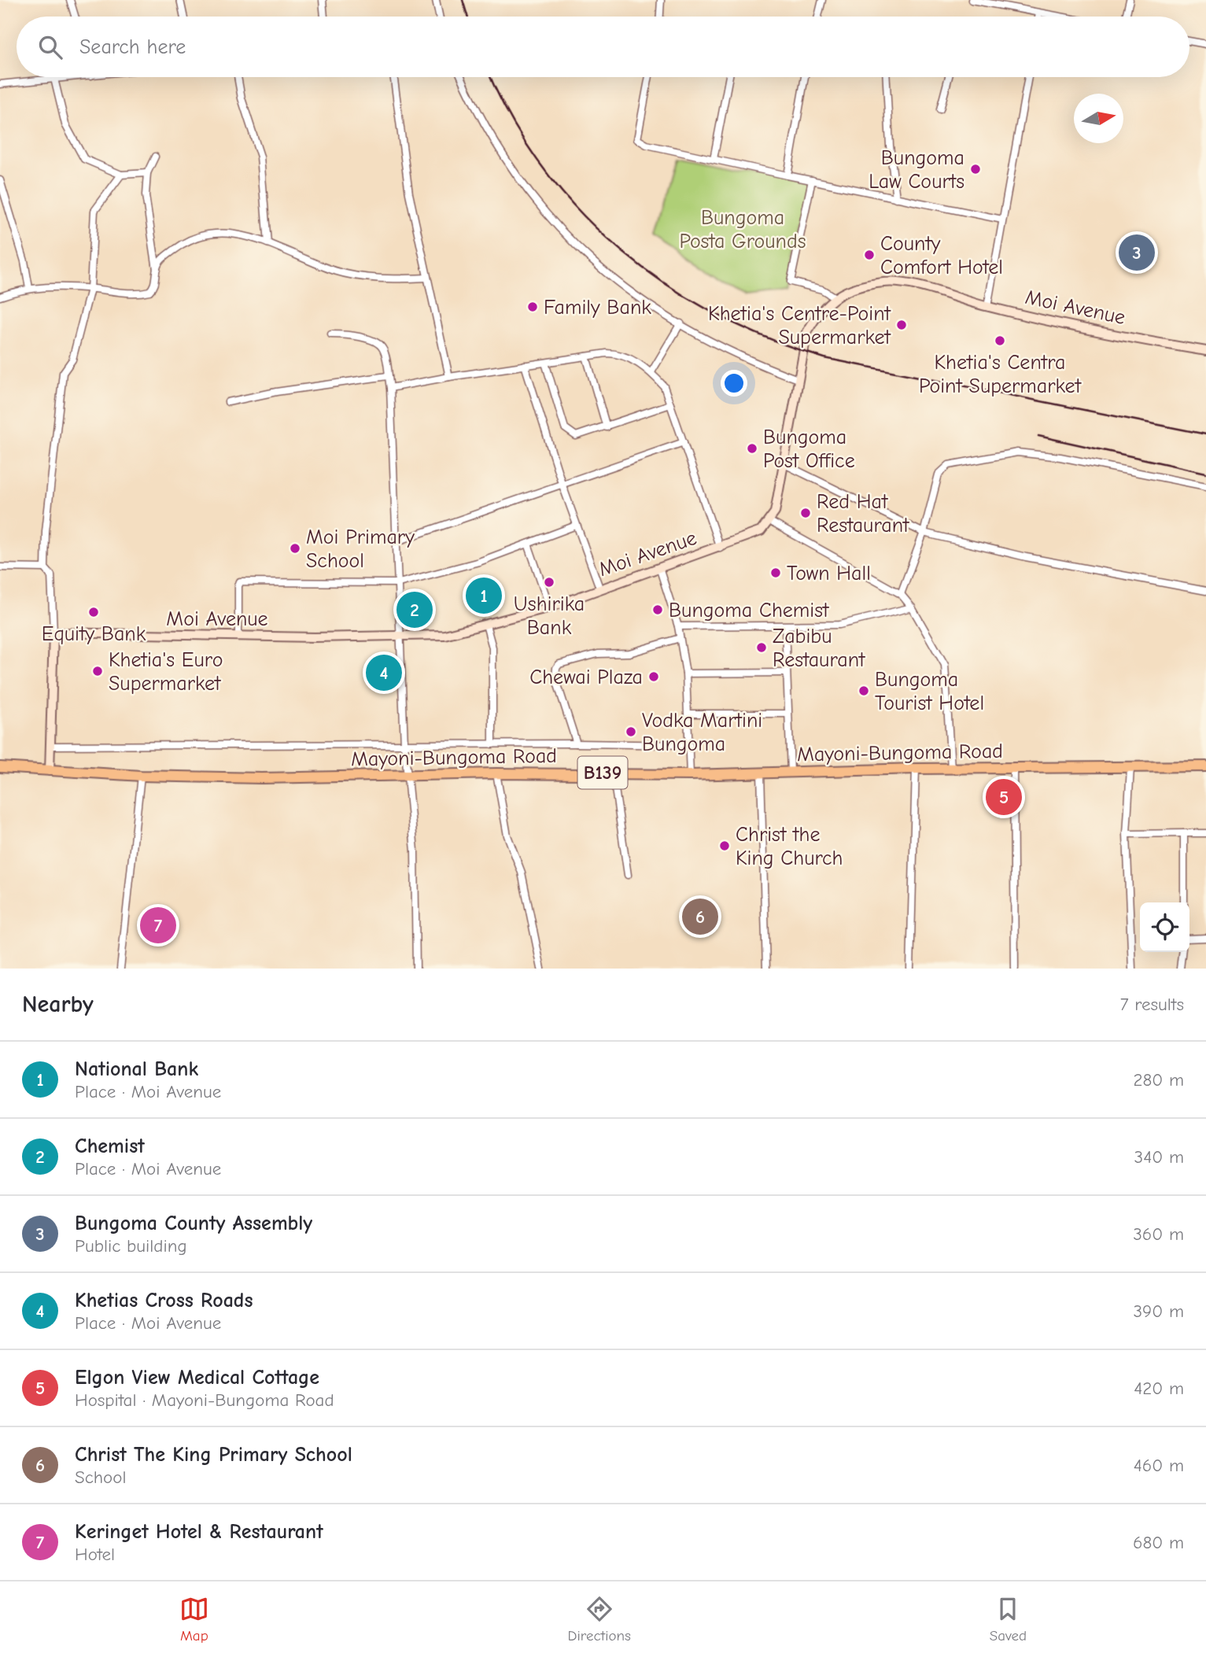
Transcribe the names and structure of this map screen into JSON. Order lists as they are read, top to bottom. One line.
{"streets":{"main road":["Mayoni-Bungoma Road","B139"],"street":["Moi Avenue"]},"parks":["Bungoma Posta Grounds"],"places":["Bungoma Law Courts","County Comfort Hotel","Family Bank","Khetia's Centre-Point Supermarket","Khetia's Centra Point Supermarket","Bungoma Post Office","Red Hat Restaurant","Moi Primary School","Town Hall","Ushirika Bank","Bungoma Chemist","Equity Bank","Zabibu Restaurant","Khetia's Euro Supermarket","Chewai Plaza","Bungoma Tourist Hotel","Vodka Martini Bungoma","Christ the King Church"],"north":"right","page":{"search":"Search here","pins":["3","1","2","4","5","6","7"],"heading":["Nearby","7 results"],"list":[{"mark":"1","name":"National Bank","note":"Place · Moi Avenue","value":"280 m"},{"mark":"2","name":"Chemist","note":"Place · Moi Avenue","value":"340 m"},{"mark":"3","name":"Bungoma County Assembly","note":"Public building","value":"360 m"},{"mark":"4","name":"Khetias Cross Roads","note":"Place · Moi Avenue","value":"390 m"},{"mark":"5","name":"Elgon View Medical Cottage","note":"Hospital · Mayoni-Bungoma Road","value":"420 m"},{"mark":"6","name":"Christ The King Primary School","note":"School","value":"460 m"},{"mark":"7","name":"Keringet Hotel & Restaurant","note":"Hotel","value":"680 m"}],"nav":["Map","Directions","Saved"]}}
